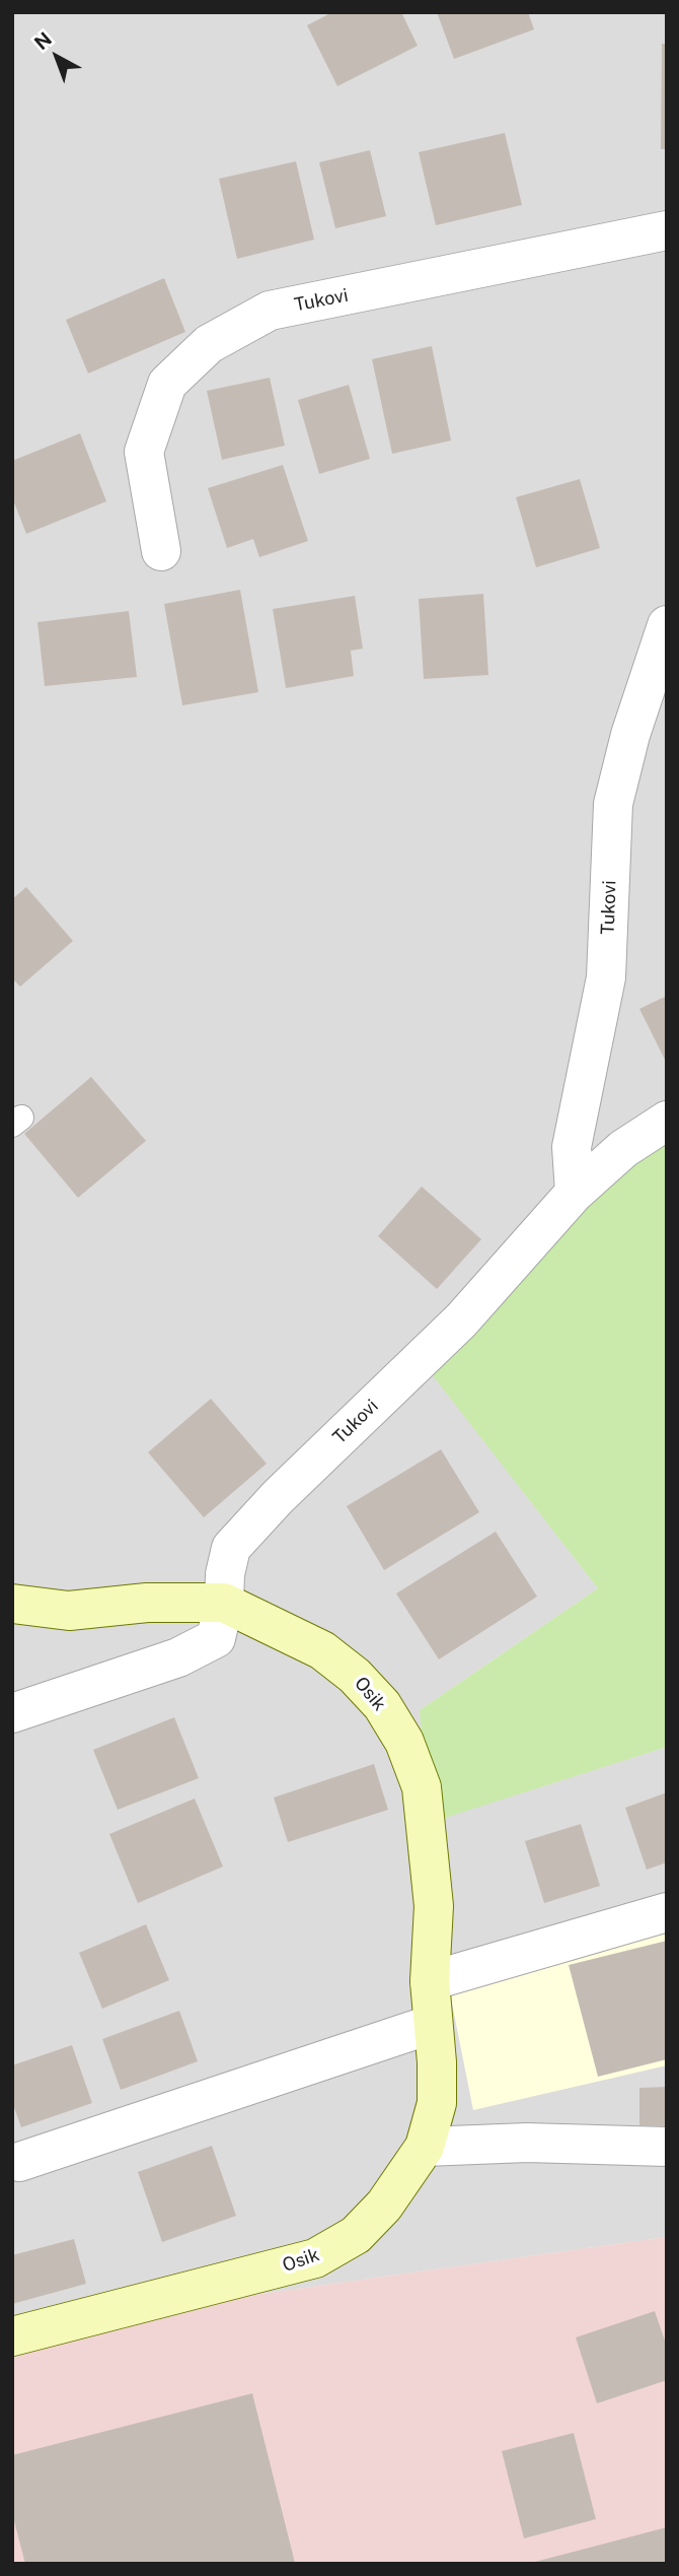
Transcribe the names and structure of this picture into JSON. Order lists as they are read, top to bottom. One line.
{"streets":{"main road":["Osik"],"street":["Tukovi"]},"crossings":[["Tukovi","Osik"]],"north":"top left"}
